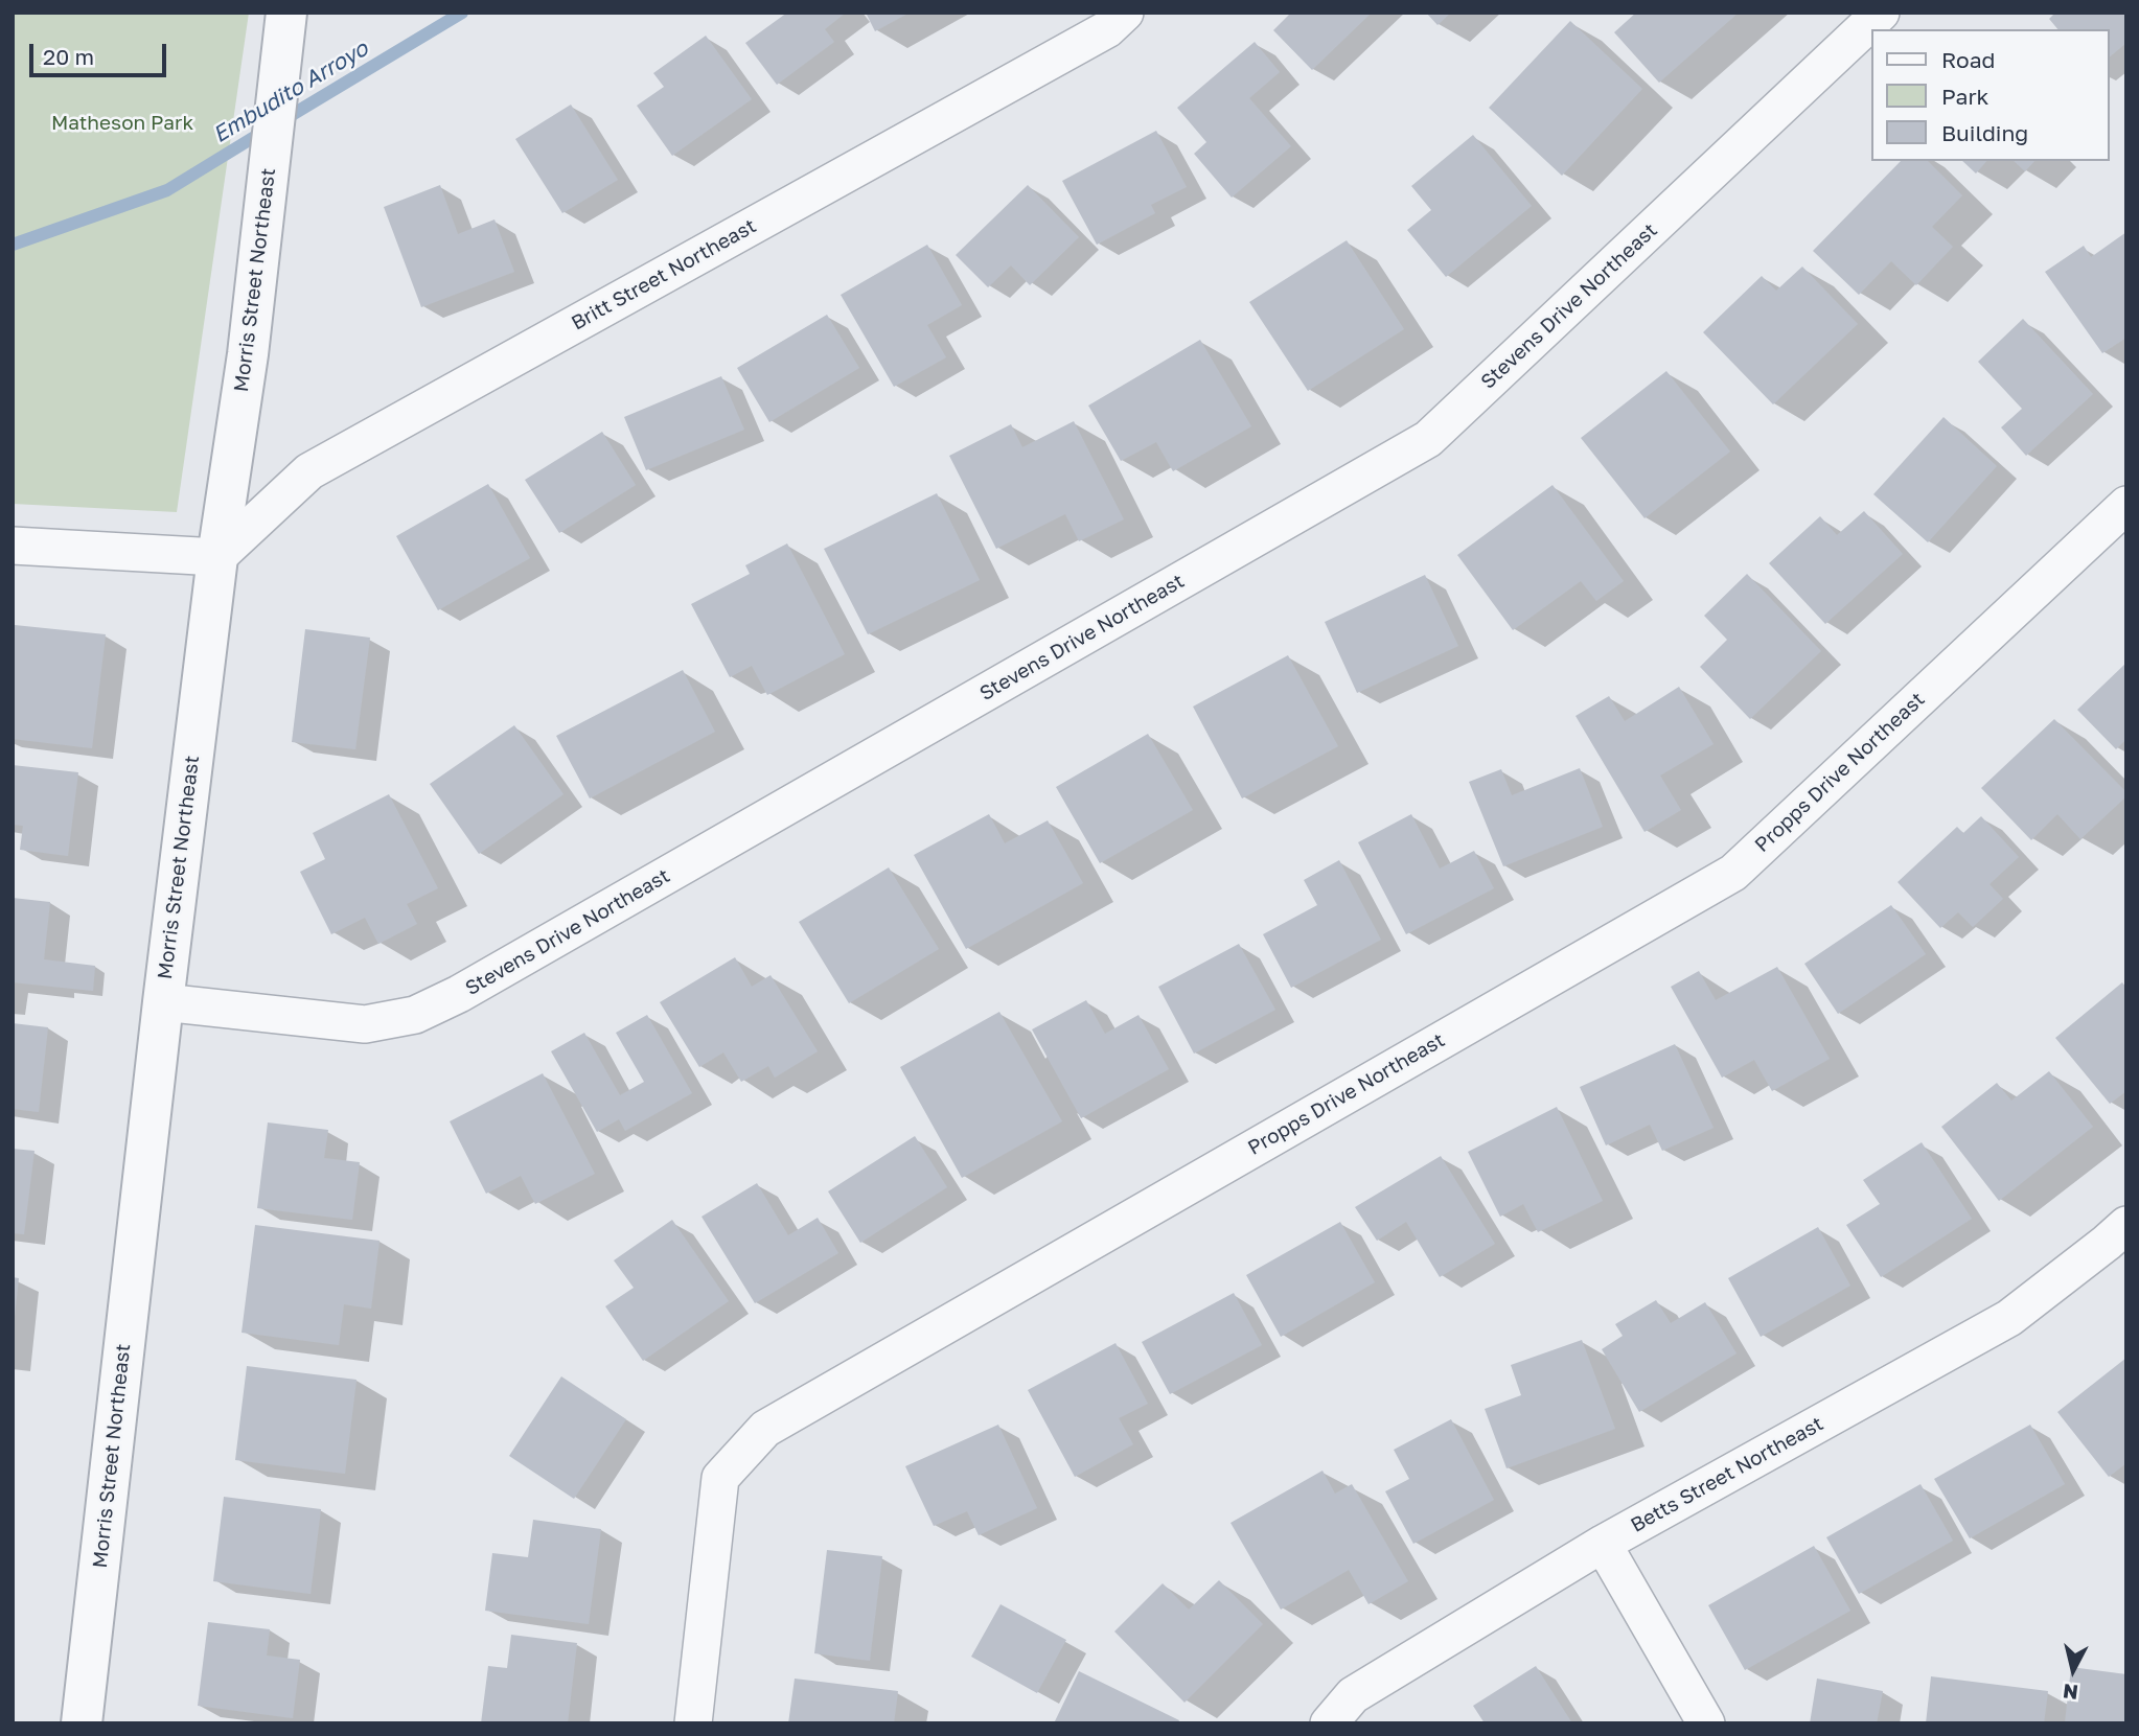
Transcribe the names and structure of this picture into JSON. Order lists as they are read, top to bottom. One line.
{"streets":{"street":["Britt Street Northeast","Morris Street Northeast","Stevens Drive Northeast","Propps Drive Northeast","Betts Street Northeast"]},"crossings":[["Britt Street Northeast","Morris Street Northeast"],["Morris Street Northeast","Stevens Drive Northeast"]],"water":["Embudito Arroyo"],"parks":["Matheson Park"],"legend":["Road","Park","Building"],"scale_bar":"20 m","north":"bottom"}
